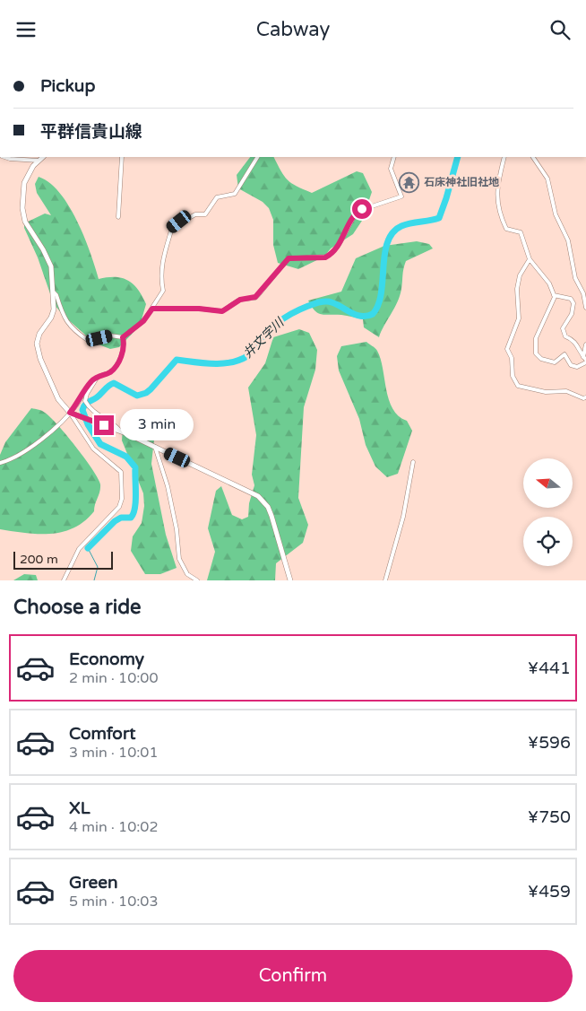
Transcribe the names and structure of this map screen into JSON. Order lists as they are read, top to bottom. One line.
{"water":["井文字川"],"places":{"temple":["石床神社旧社地"]},"scale_bar":"200 m","north":"left","page":{"header":"Cabway","banner":["Pickup","平群信貴山線"],"bubble":"3 min","scale":"200 m","heading":"Choose a ride","list":[{"name":"Economy","note":"2 min · 10:00","value":"¥441"},{"name":"Comfort","note":"3 min · 10:01","value":"¥596"},{"name":"XL","note":"4 min · 10:02","value":"¥750"},{"name":"Green","note":"5 min · 10:03","value":"¥459"}],"buttons":"Confirm"}}
